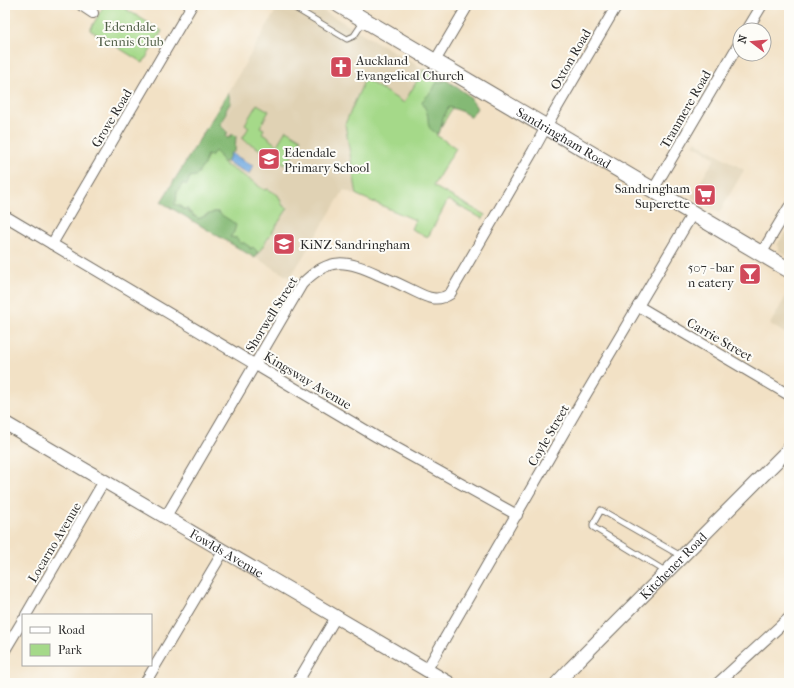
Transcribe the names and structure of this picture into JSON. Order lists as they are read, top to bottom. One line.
{"streets":{"main road":["Sandringham Road"],"street":["Oxton Road","Tranmere Road","Grove Road","Shorwell Street","Carrie Street","Kingsway Avenue","Coyle Street","Locarno Avenue","Fowlds Avenue","Kitchener Road"]},"crossings":[["Oxton Road","Sandringham Road"],["Oxton Road","Shorwell Street"],["Tranmere Road","Sandringham Road"],["Grove Road","Kingsway Avenue"],["Sandringham Road","Shorwell Street"],["Sandringham Road","Coyle Street"],["Shorwell Street","Kingsway Avenue"],["Shorwell Street","Fowlds Avenue"],["Carrie Street","Coyle Street"],["Kingsway Avenue","Coyle Street"],["Coyle Street","Fowlds Avenue"],["Locarno Avenue","Fowlds Avenue"]],"parks":["Edendale Tennis Club"],"places":{"church":["Auckland Evangelical Church"],"school or university":["Edendale Primary School","KiNZ Sandringham"],"supermarket":["Sandringham Superette"],"bar":["507 - bar n eatery"]},"legend":["Road","Park"],"north":"left"}
